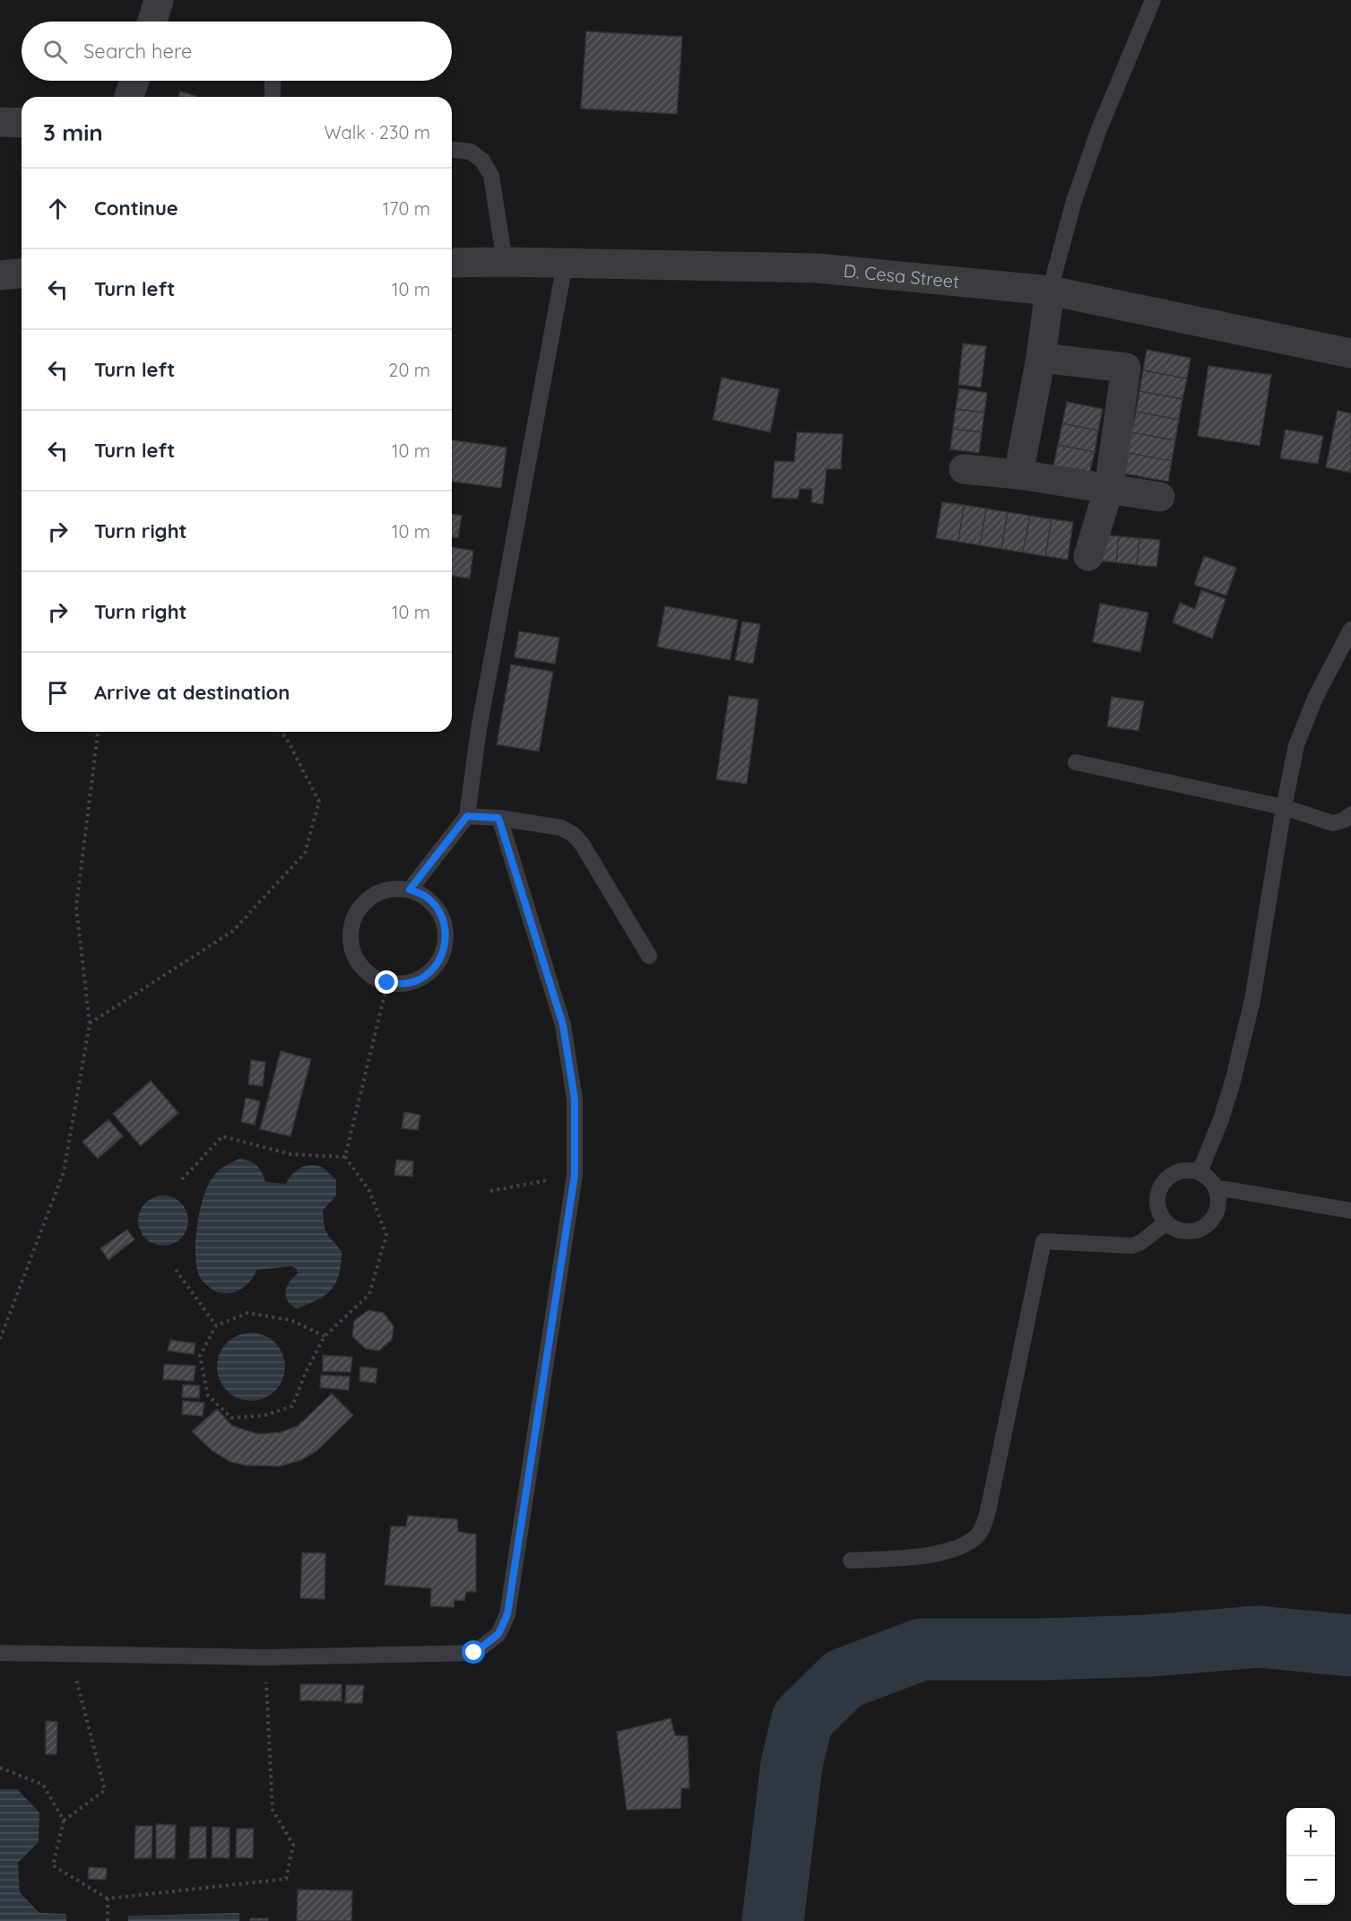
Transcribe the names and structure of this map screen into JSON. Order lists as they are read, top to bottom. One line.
{"streets":{"street":["D. Cesa Street"]},"page":{"search":"Search here","heading":["3 min","Walk · 230 m"],"list":[["Continue","170 m"],["Turn left","10 m"],["Turn left","20 m"],["Turn left","10 m"],["Turn right","10 m"],["Turn right","10 m"],"Arrive at destination"],"map_buttons":["+","−"]}}
